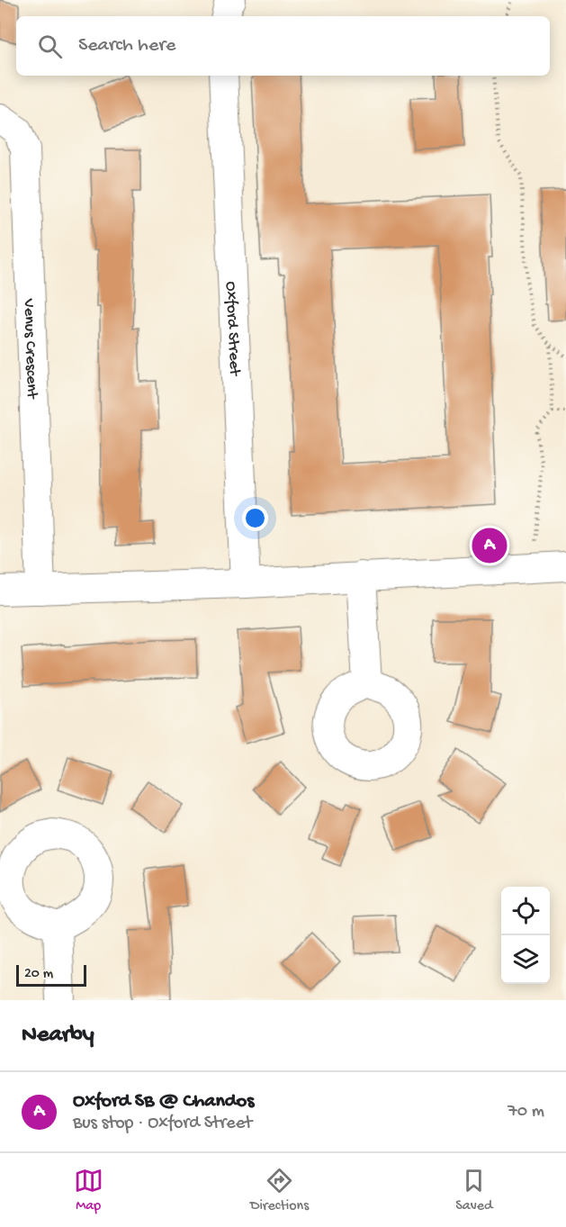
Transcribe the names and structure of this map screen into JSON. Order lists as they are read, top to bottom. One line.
{"streets":{"street":["Oxford Street","Venus Crescent"]},"scale_bar":"20 m","page":{"search":"Search here","pins":"A","scale":"20 m","heading":"Nearby","list":[{"mark":"A","name":"Oxford SB @ Chandos","note":"Bus stop · Oxford Street","value":"70 m"}],"nav":["Map","Directions","Saved"]}}
